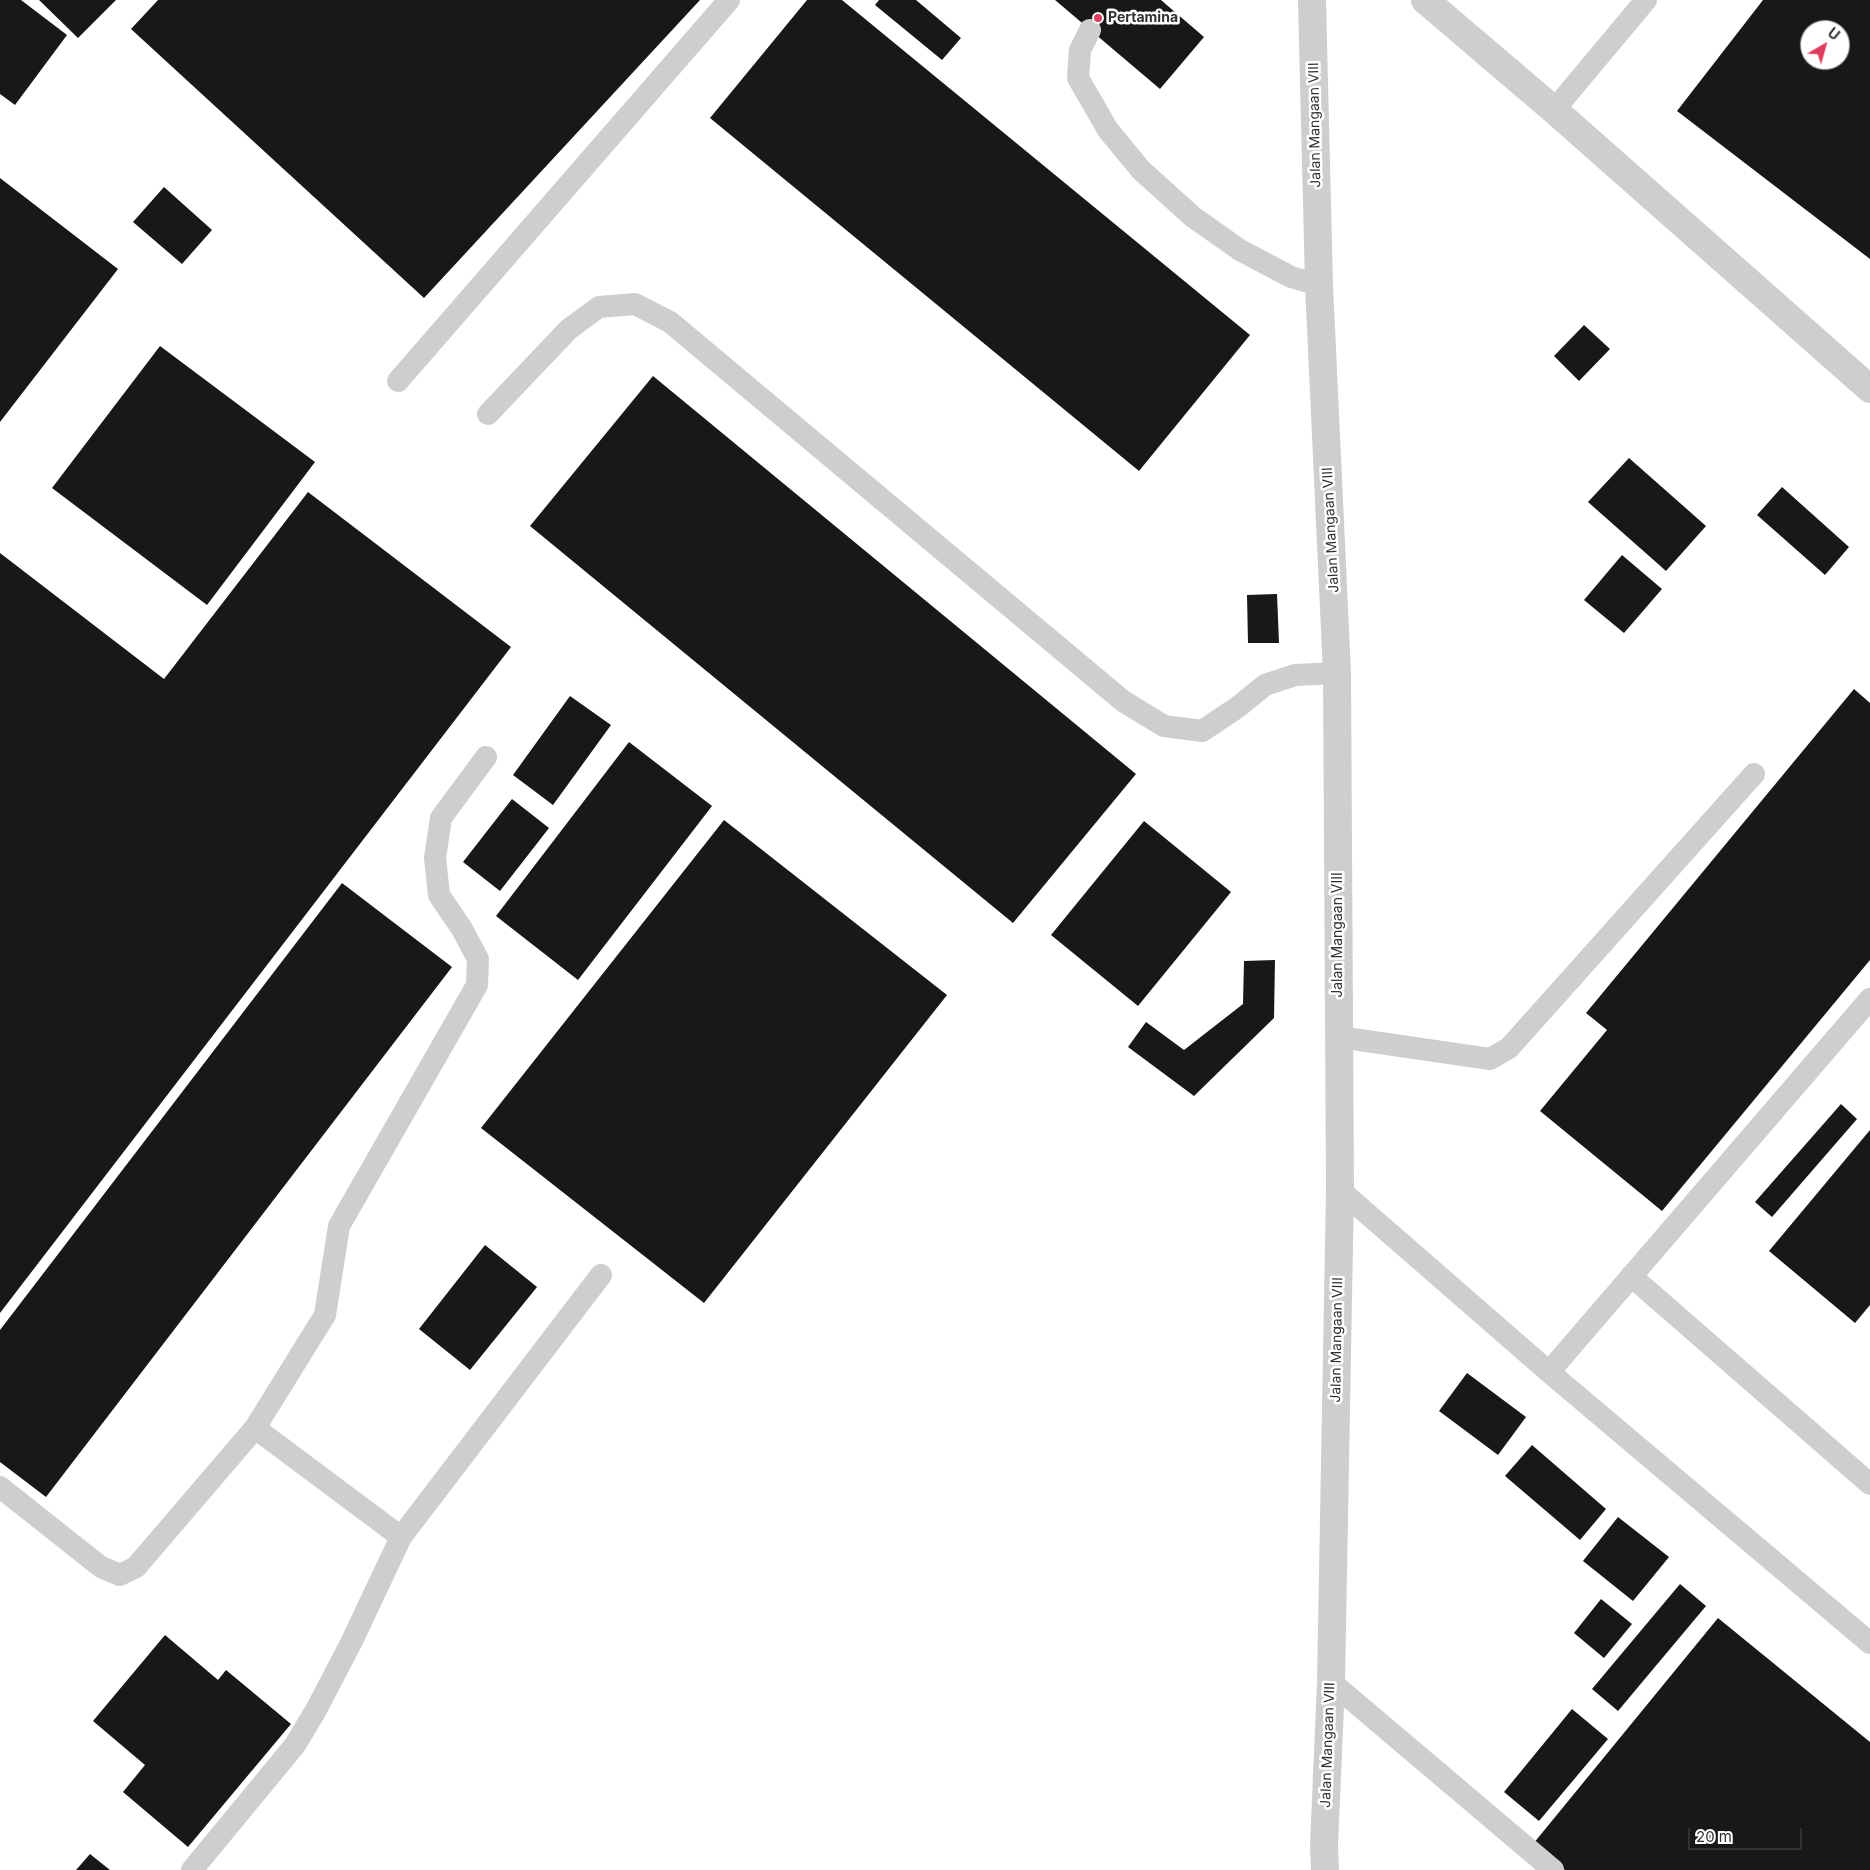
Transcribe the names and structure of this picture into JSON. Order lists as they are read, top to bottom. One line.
{"streets":{"street":["Jalan Mangaan VIII"]},"places":["Pertamina"],"scale_bar":"20 m","north":"top right"}
